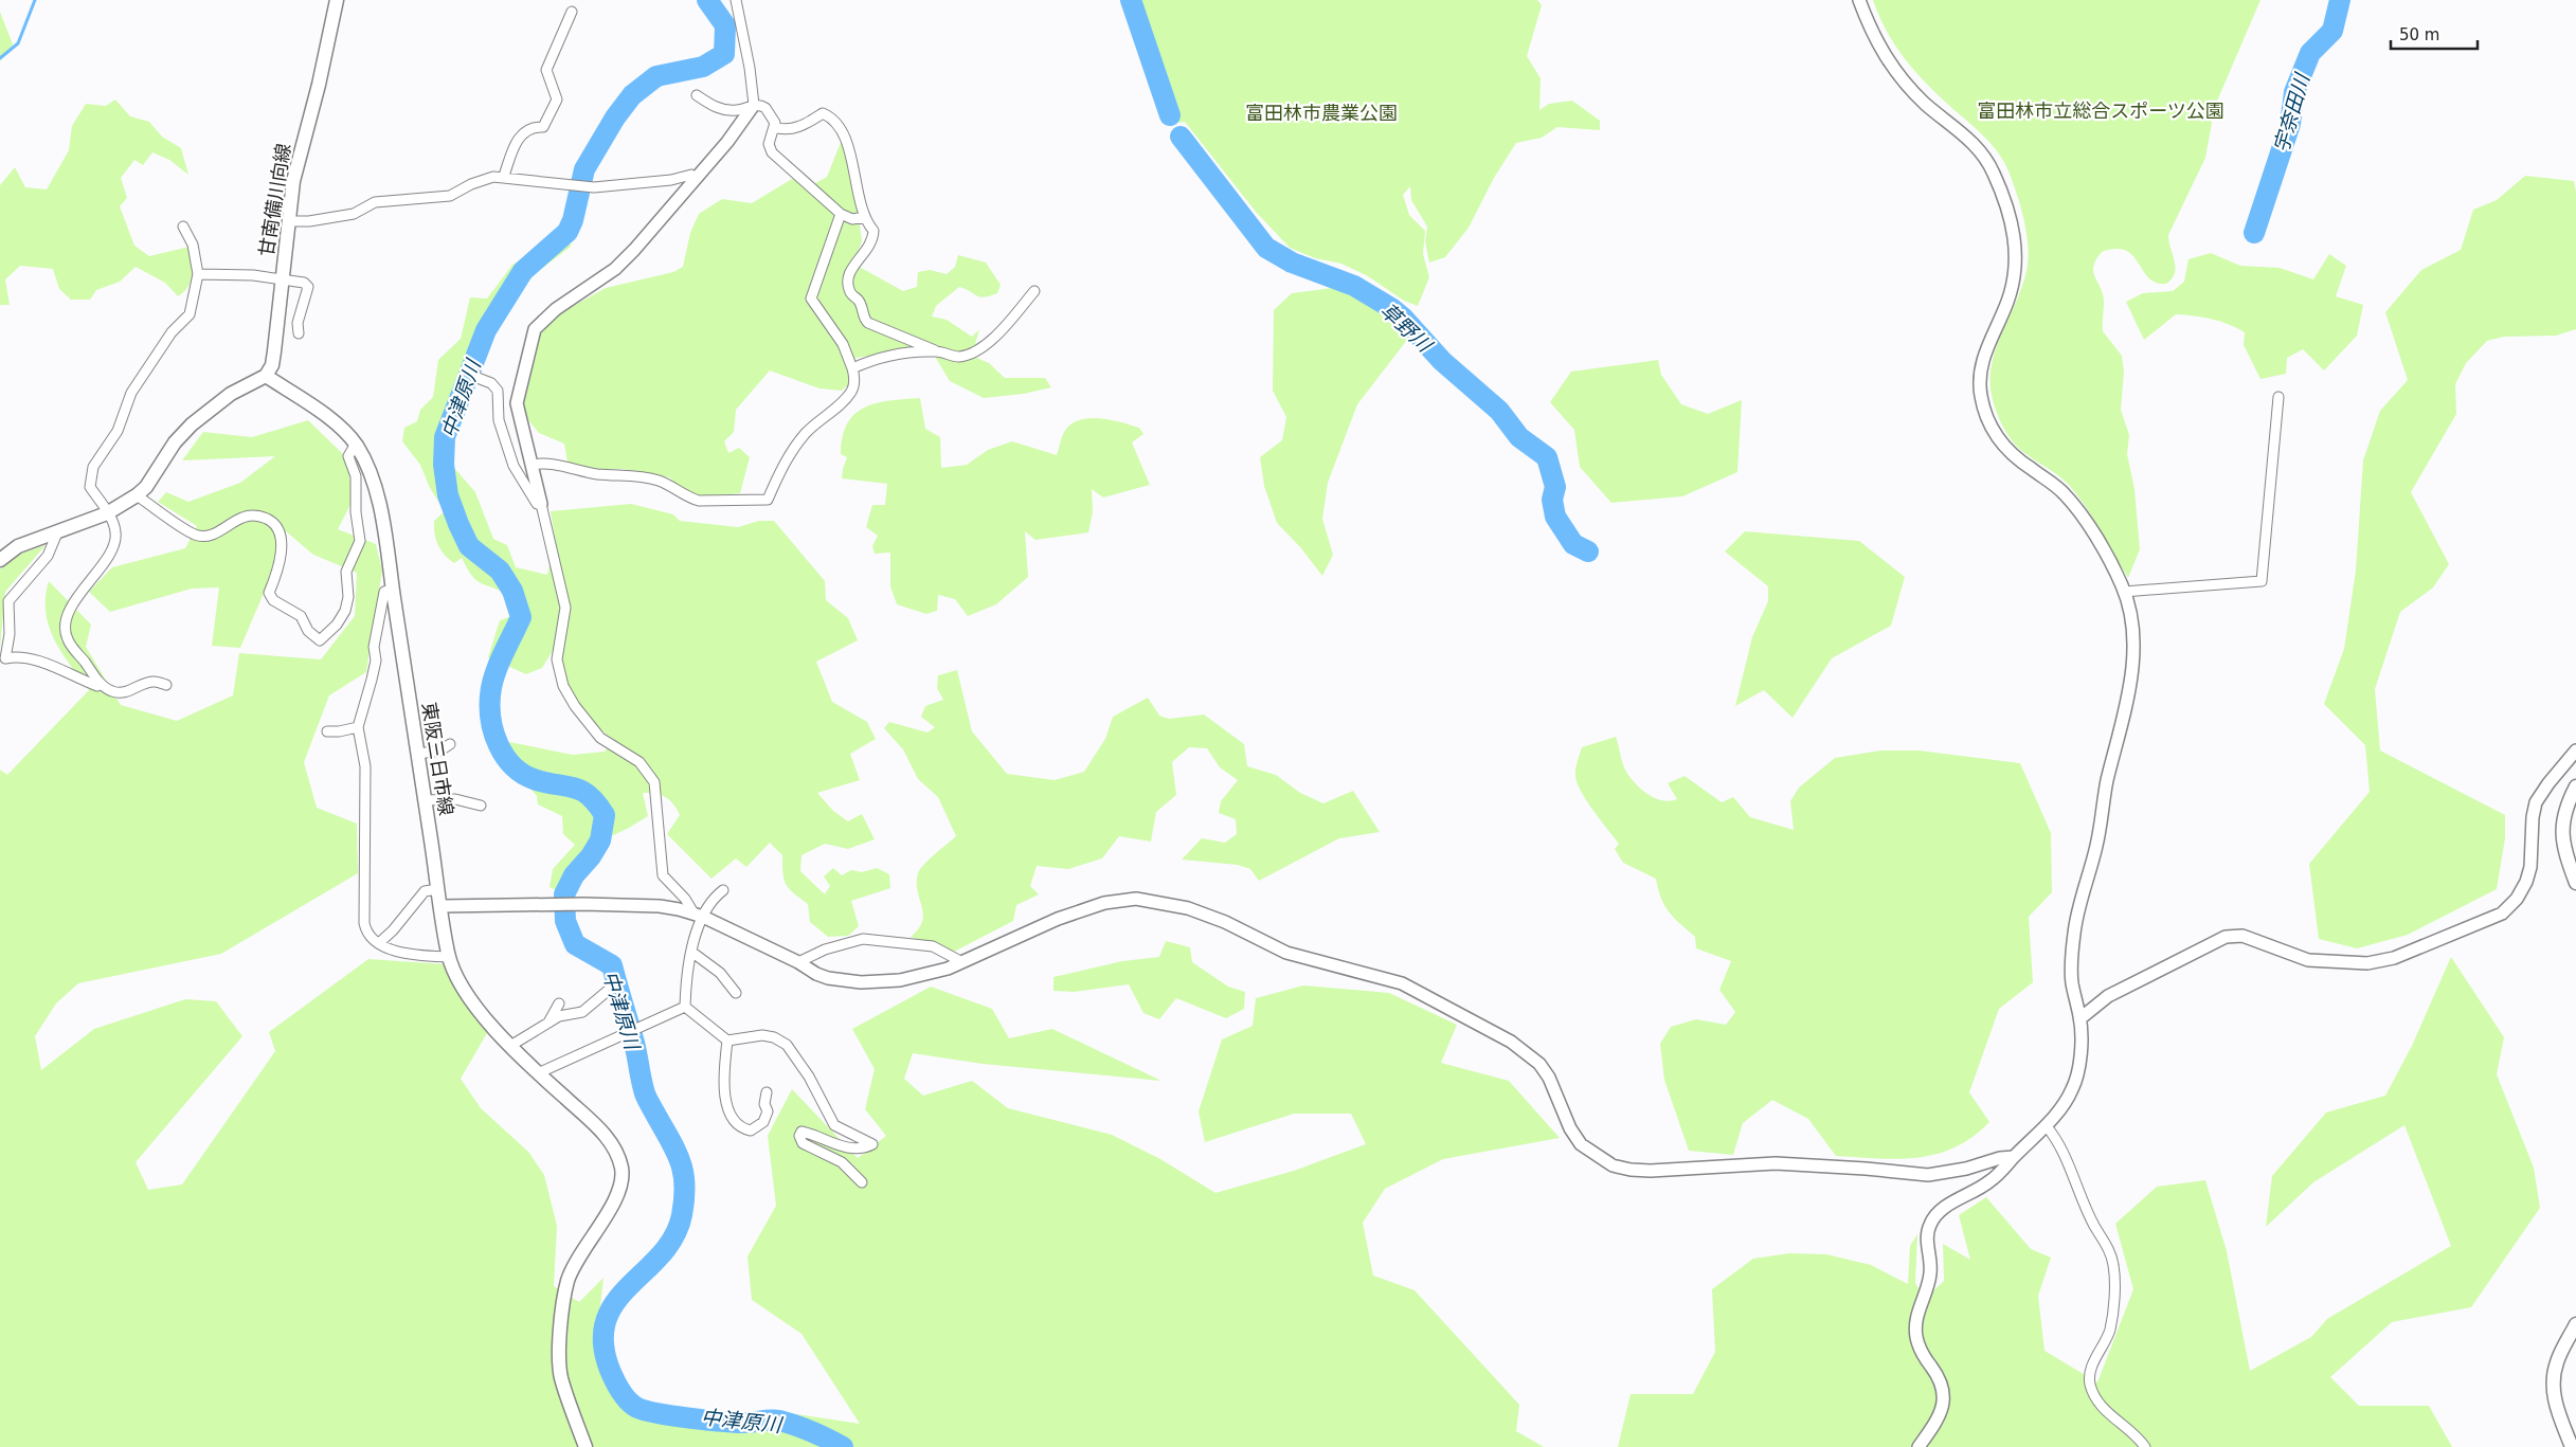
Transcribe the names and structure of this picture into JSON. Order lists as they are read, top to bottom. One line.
{"streets":{"main road":["甘南備川向線","東阪三日市線"]},"crossings":[["甘南備川向線","東阪三日市線"]],"water":["宇奈田川","草野川","中津原川"],"parks":["富田林市立総合スポーツ公園","富田林市農業公園"],"scale_bar":"50 m"}
